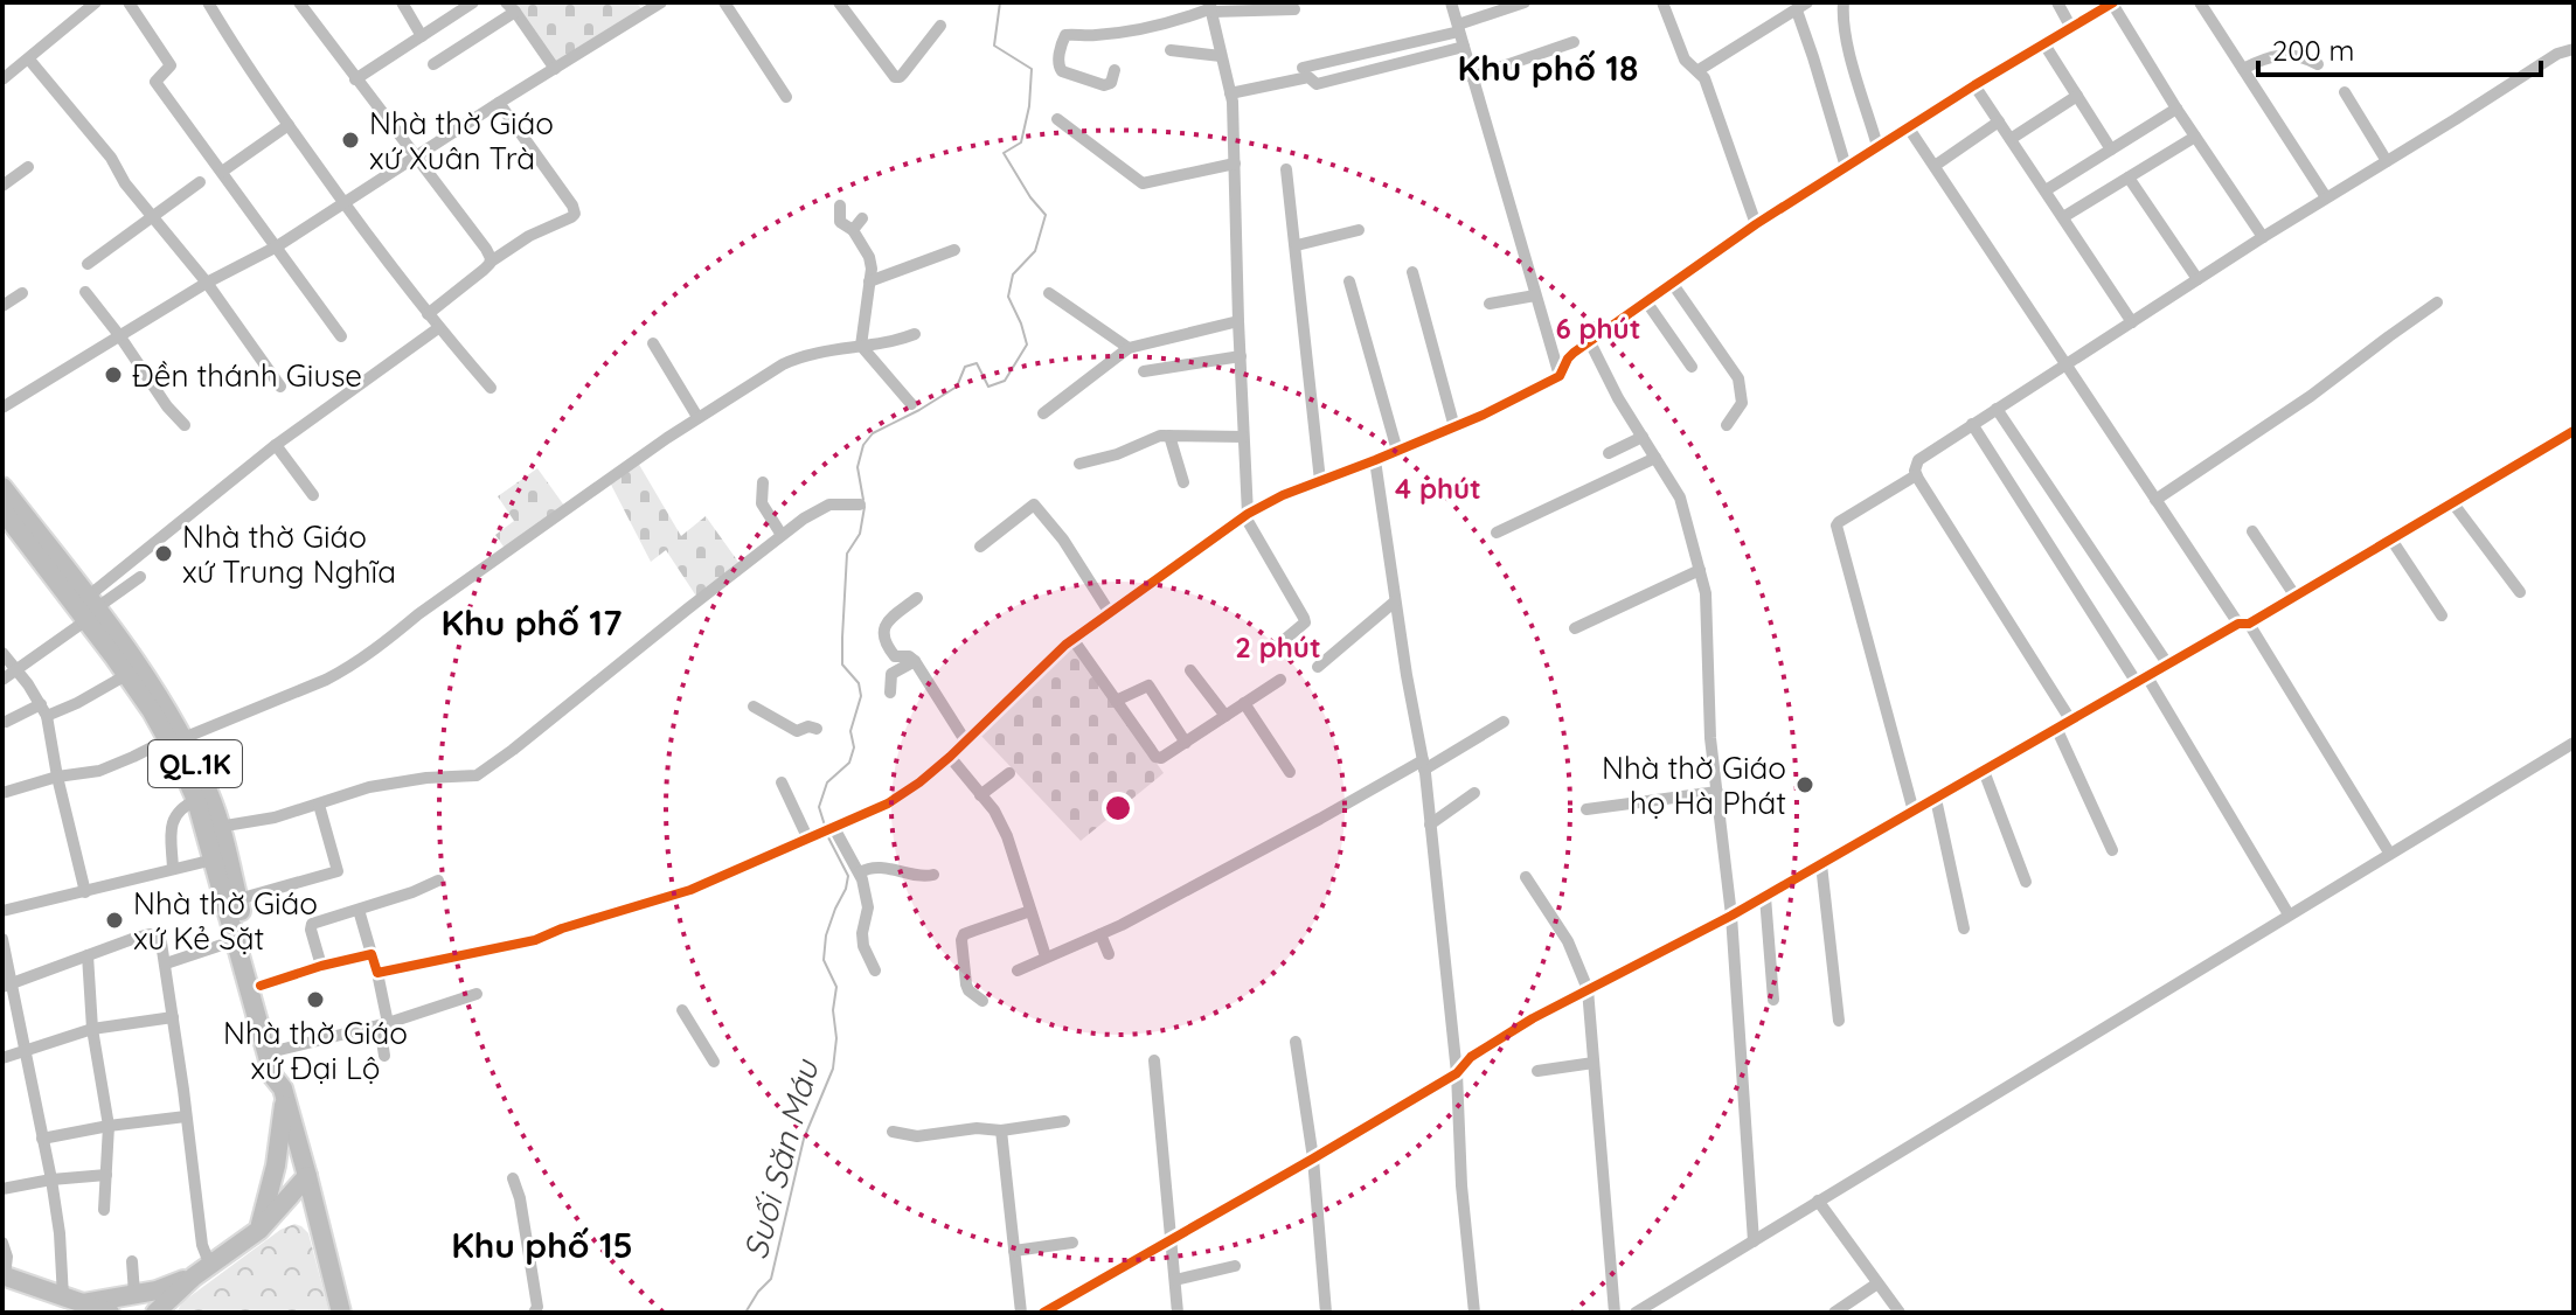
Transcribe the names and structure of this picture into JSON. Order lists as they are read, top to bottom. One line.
{"streets":{"main road":["QL.1K"]},"districts":["Khu phố 18","Khu phố 17","Khu phố 15"],"water":["Suối Săn Máu"],"places":["Nhà thờ Giáo xứ Xuân Trà","Đền thánh Giuse","Nhà thờ Giáo xứ Trung Nghĩa","Nhà thờ Giáo họ Hà Phát","Nhà thờ Giáo xứ Kẻ Sặt","Nhà thờ Giáo xứ Đại Lộ"],"scale_bar":"200 m","rings":["6 phút","4 phút","2 phút"]}
